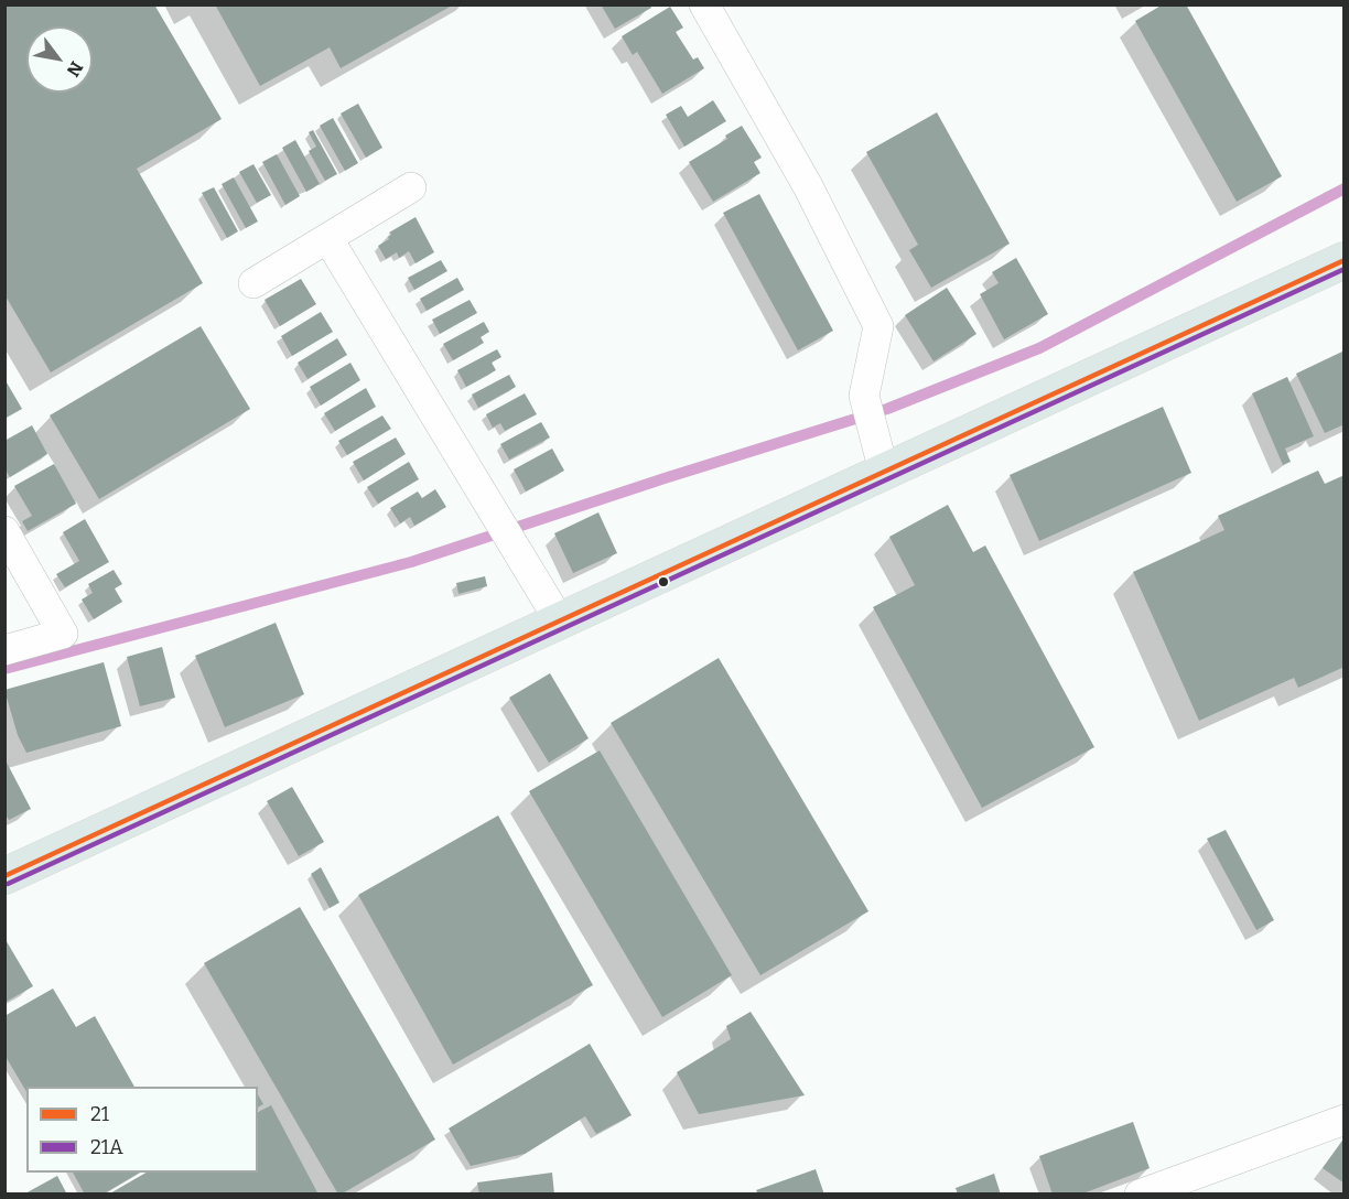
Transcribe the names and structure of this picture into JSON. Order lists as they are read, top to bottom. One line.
{"lines":["transit line 21","transit line 21A"],"legend":["21","21A"],"north":"bottom right"}
